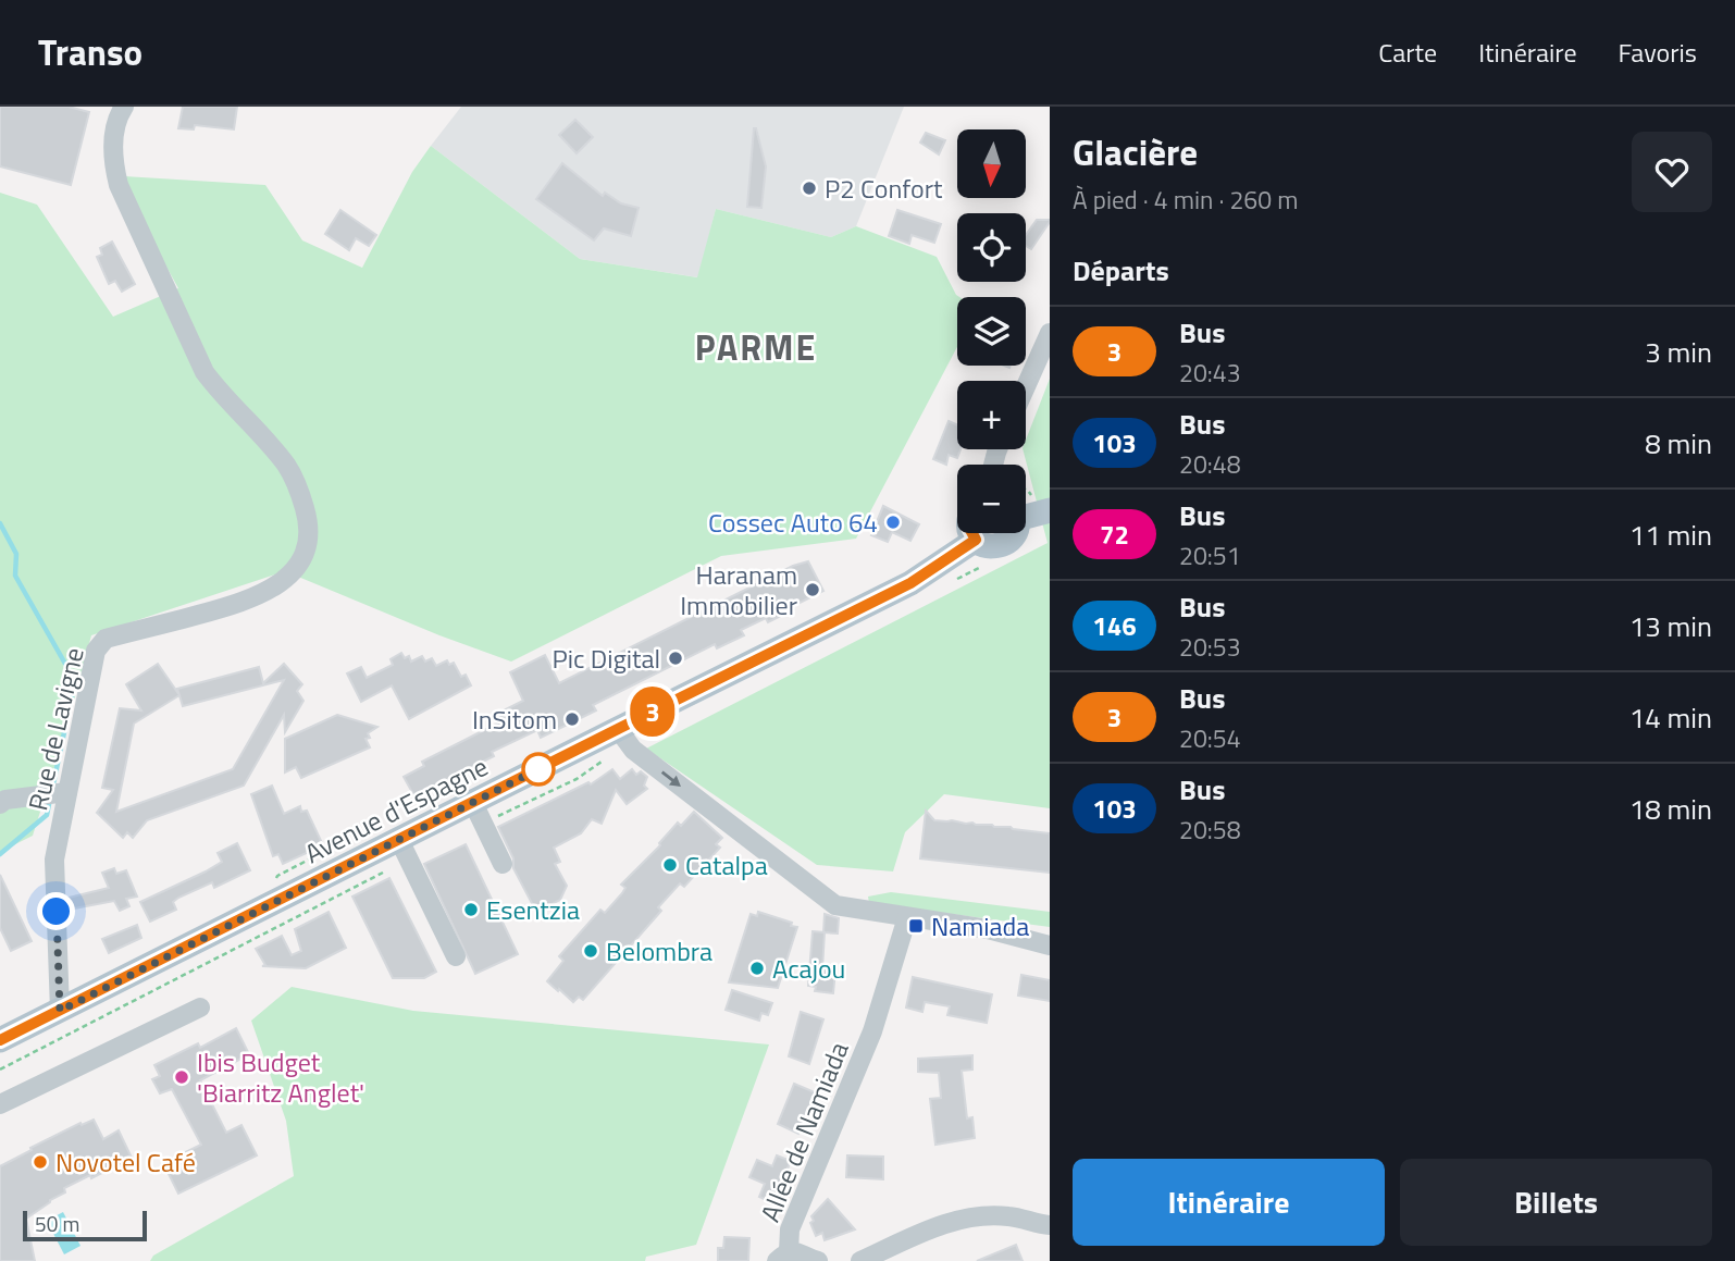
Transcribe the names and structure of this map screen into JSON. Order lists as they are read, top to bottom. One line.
{"streets":{"main road":["Avenue d'Espagne"],"street":["Rue de Lavigne","Allée de Namiada"]},"crossings":[["Rue de Lavigne","Avenue d'Espagne"]],"districts":["PARME"],"places":{"other":["P2 Confort","Cossec Auto 64","Haranam Immobilier","Pic Digital","InSitom","Catalpa","Esentzia","Belombra","Acajou","Ibis Budget 'Biarritz Anglet'","Novotel Café"],"transit":["Namiada"]},"lines":["bus line 3"],"scale_bar":"50 m","north":"bottom","page":{"header":"Transo","nav":["Carte","Itinéraire","Favoris"],"on_map":"3","heading":[["Glacière","À pied · 4 min · 260 m"],"Départs"],"map_buttons":["+","−"],"list":[{"mark":"3","name":"Bus","note":"20:43","value":"3 min"},{"mark":"103","name":"Bus","note":"20:48","value":"8 min"},{"mark":"72","name":"Bus","note":"20:51","value":"11 min"},{"mark":"146","name":"Bus","note":"20:53","value":"13 min"},{"mark":"3","name":"Bus","note":"20:54","value":"14 min"},{"mark":"103","name":"Bus","note":"20:58","value":"18 min"}],"buttons":["Itinéraire","Billets"],"scale":"50 m"}}
